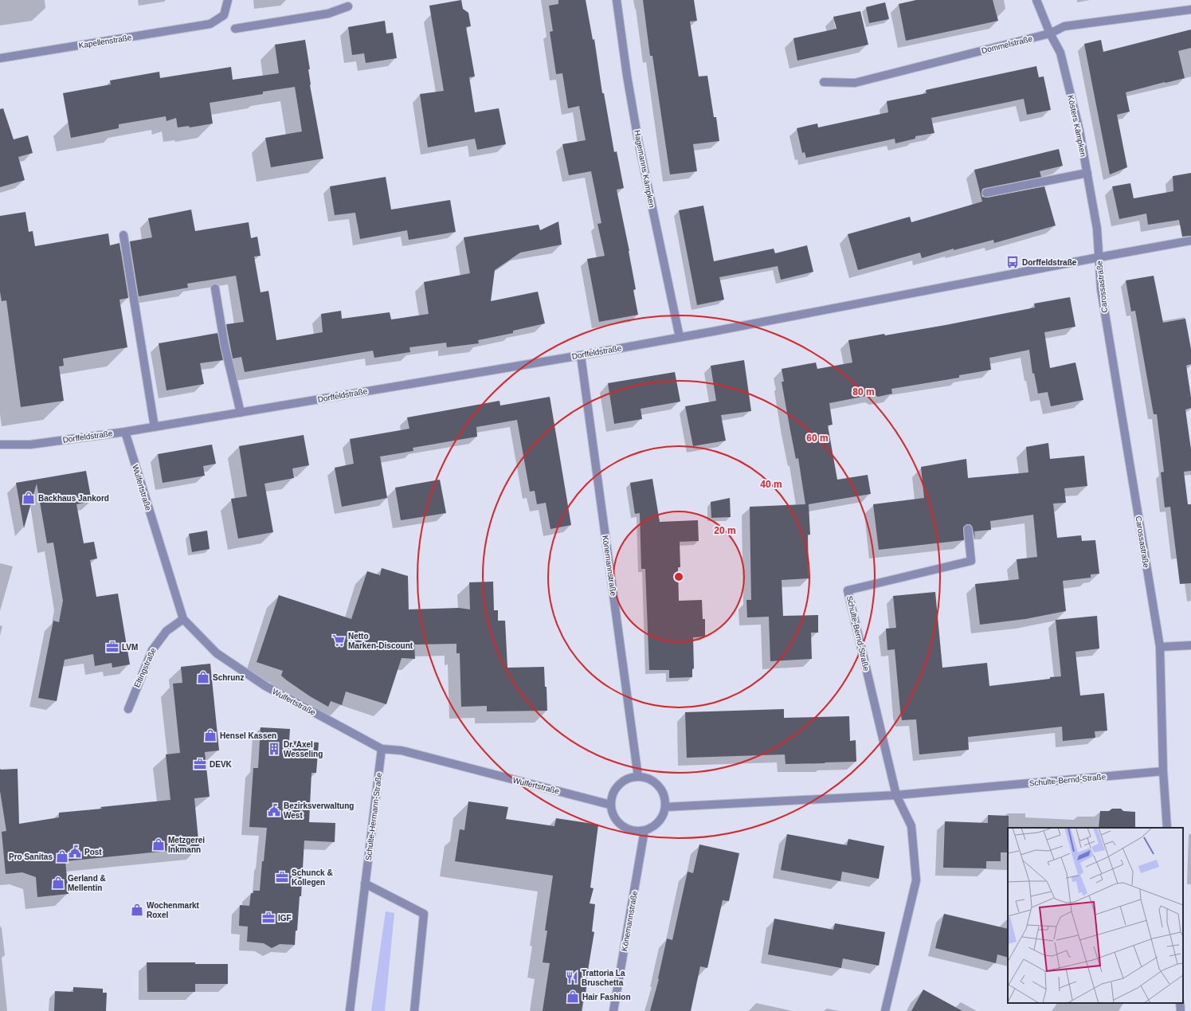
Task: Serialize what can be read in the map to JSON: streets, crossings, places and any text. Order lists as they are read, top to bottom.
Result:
{
  "streets": {
    "street": [
      "Kapellenstraße",
      "Dommelstraße",
      "Kösters Kämpken",
      "Hagemanns Kämpken",
      "Carossastraße",
      "Dorffeldstraße",
      "Wulfertstraße",
      "Könemannstraße",
      "Schulte-Bernd-Straße",
      "Eltingstraße",
      "Schulte-Hermann-Straße"
    ]
  },
  "crossings": [
    ["Dommelstraße", "Kösters Kämpken"],
    ["Kösters Kämpken", "Carossastraße"],
    ["Kösters Kämpken", "Dorffeldstraße"],
    ["Hagemanns Kämpken", "Dorffeldstraße"],
    ["Carossastraße", "Dorffeldstraße"],
    ["Carossastraße", "Schulte-Bernd-Straße"],
    ["Dorffeldstraße", "Wulfertstraße"],
    ["Dorffeldstraße", "Könemannstraße"],
    ["Wulfertstraße", "Könemannstraße"],
    ["Wulfertstraße", "Schulte-Bernd-Straße"],
    ["Wulfertstraße", "Eltingstraße"],
    ["Wulfertstraße", "Schulte-Hermann-Straße"],
    ["Könemannstraße", "Schulte-Bernd-Straße"]
  ],
  "places": {
    "bus stop": ["Dorffeldstraße"],
    "shop": [
      "Backhaus Jankord",
      "Schrunz",
      "Hensel Kassen",
      "Metzgerei Inkmann",
      "Pro Sanitas",
      "Gerland & Mellentin",
      "Wochenmarkt Roxel",
      "Hair Fashion"
    ],
    "supermarket": ["Netto Marken-Discount"],
    "office": [
      "LVM",
      "DEVK",
      "Schunck & Kollegen",
      "IGF"
    ],
    "building": ["Dr. Axel Wesseling"],
    "public building": ["Bezirksverwaltung West", "Post"],
    "restaurant": ["Trattoria La Bruschetta"]
  },
  "rings": [
    "80 m",
    "60 m",
    "40 m",
    "20 m"
  ]
}
